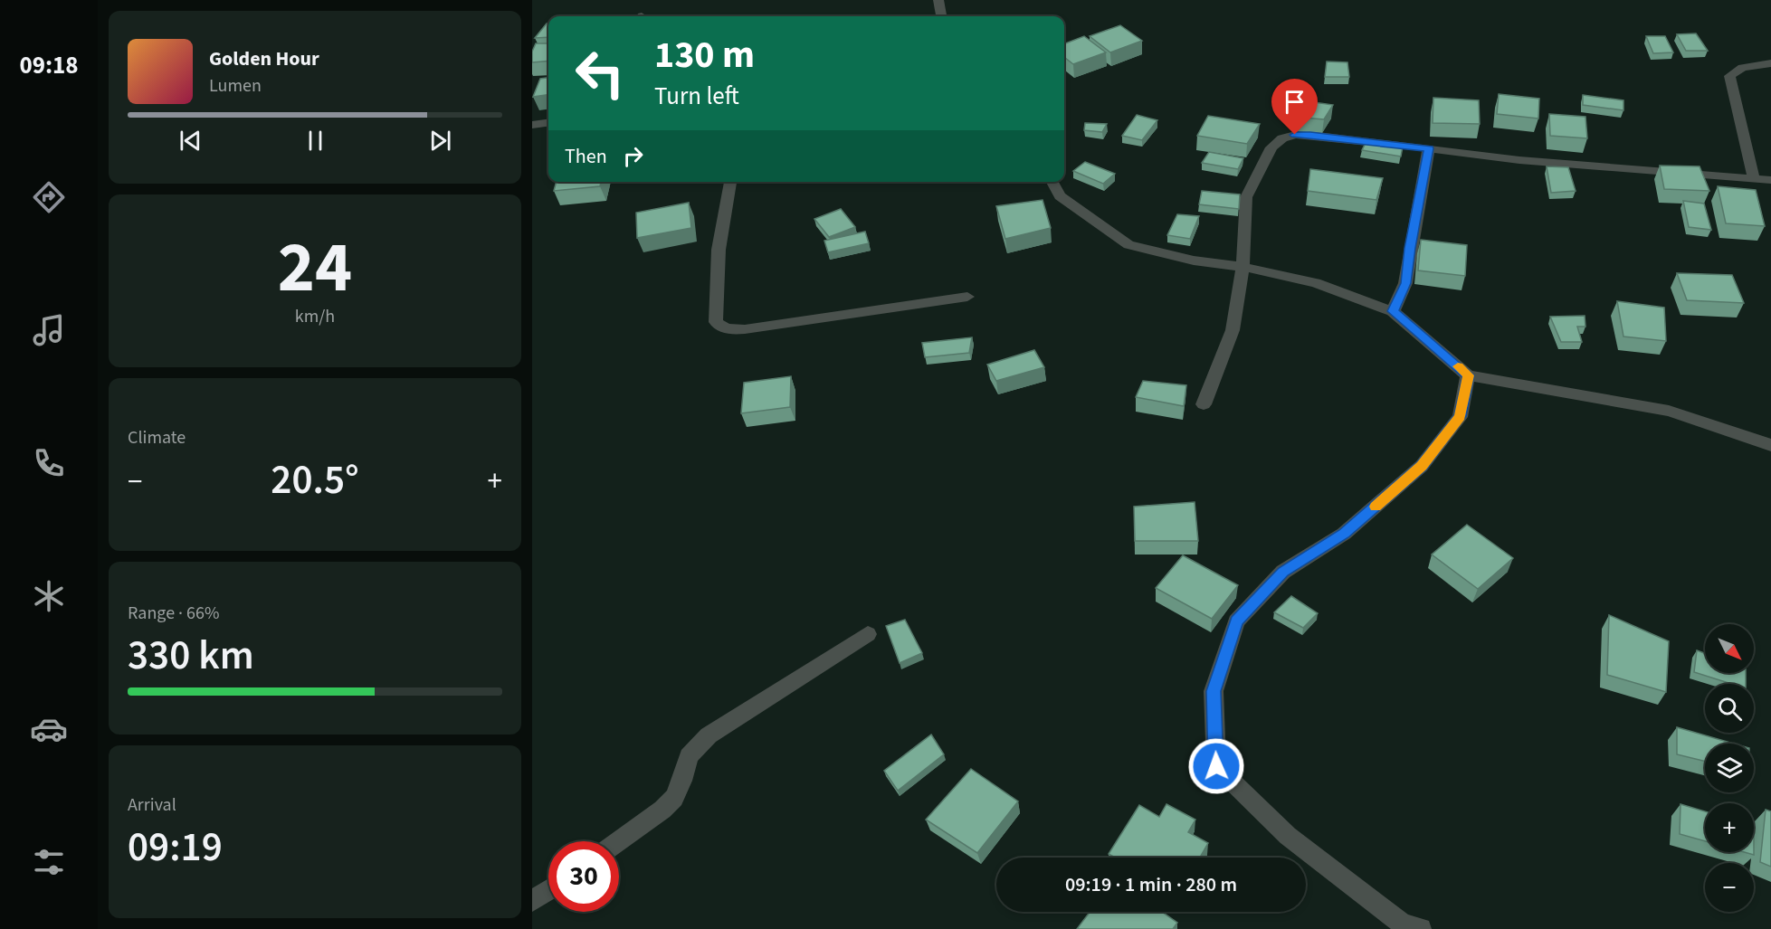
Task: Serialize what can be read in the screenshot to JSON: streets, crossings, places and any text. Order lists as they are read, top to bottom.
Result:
{
  "north": "bottom right",
  "page": {
    "tabs": "09:18",
    "turn": ["130 m", "Turn left"],
    "song": ["Golden Hour", "Lumen"],
    "then": "Then",
    "tile": [
      ["24", "km/h"],
      "Climate",
      ["Range · 66%", "330 km"],
      ["Arrival", "09:19"]
    ],
    "heat": ["−", "20.5°", "+"],
    "map_buttons": ["+", "−"],
    "limit": "30",
    "trip": "09:19 · 1 min · 280 m"
  }
}
